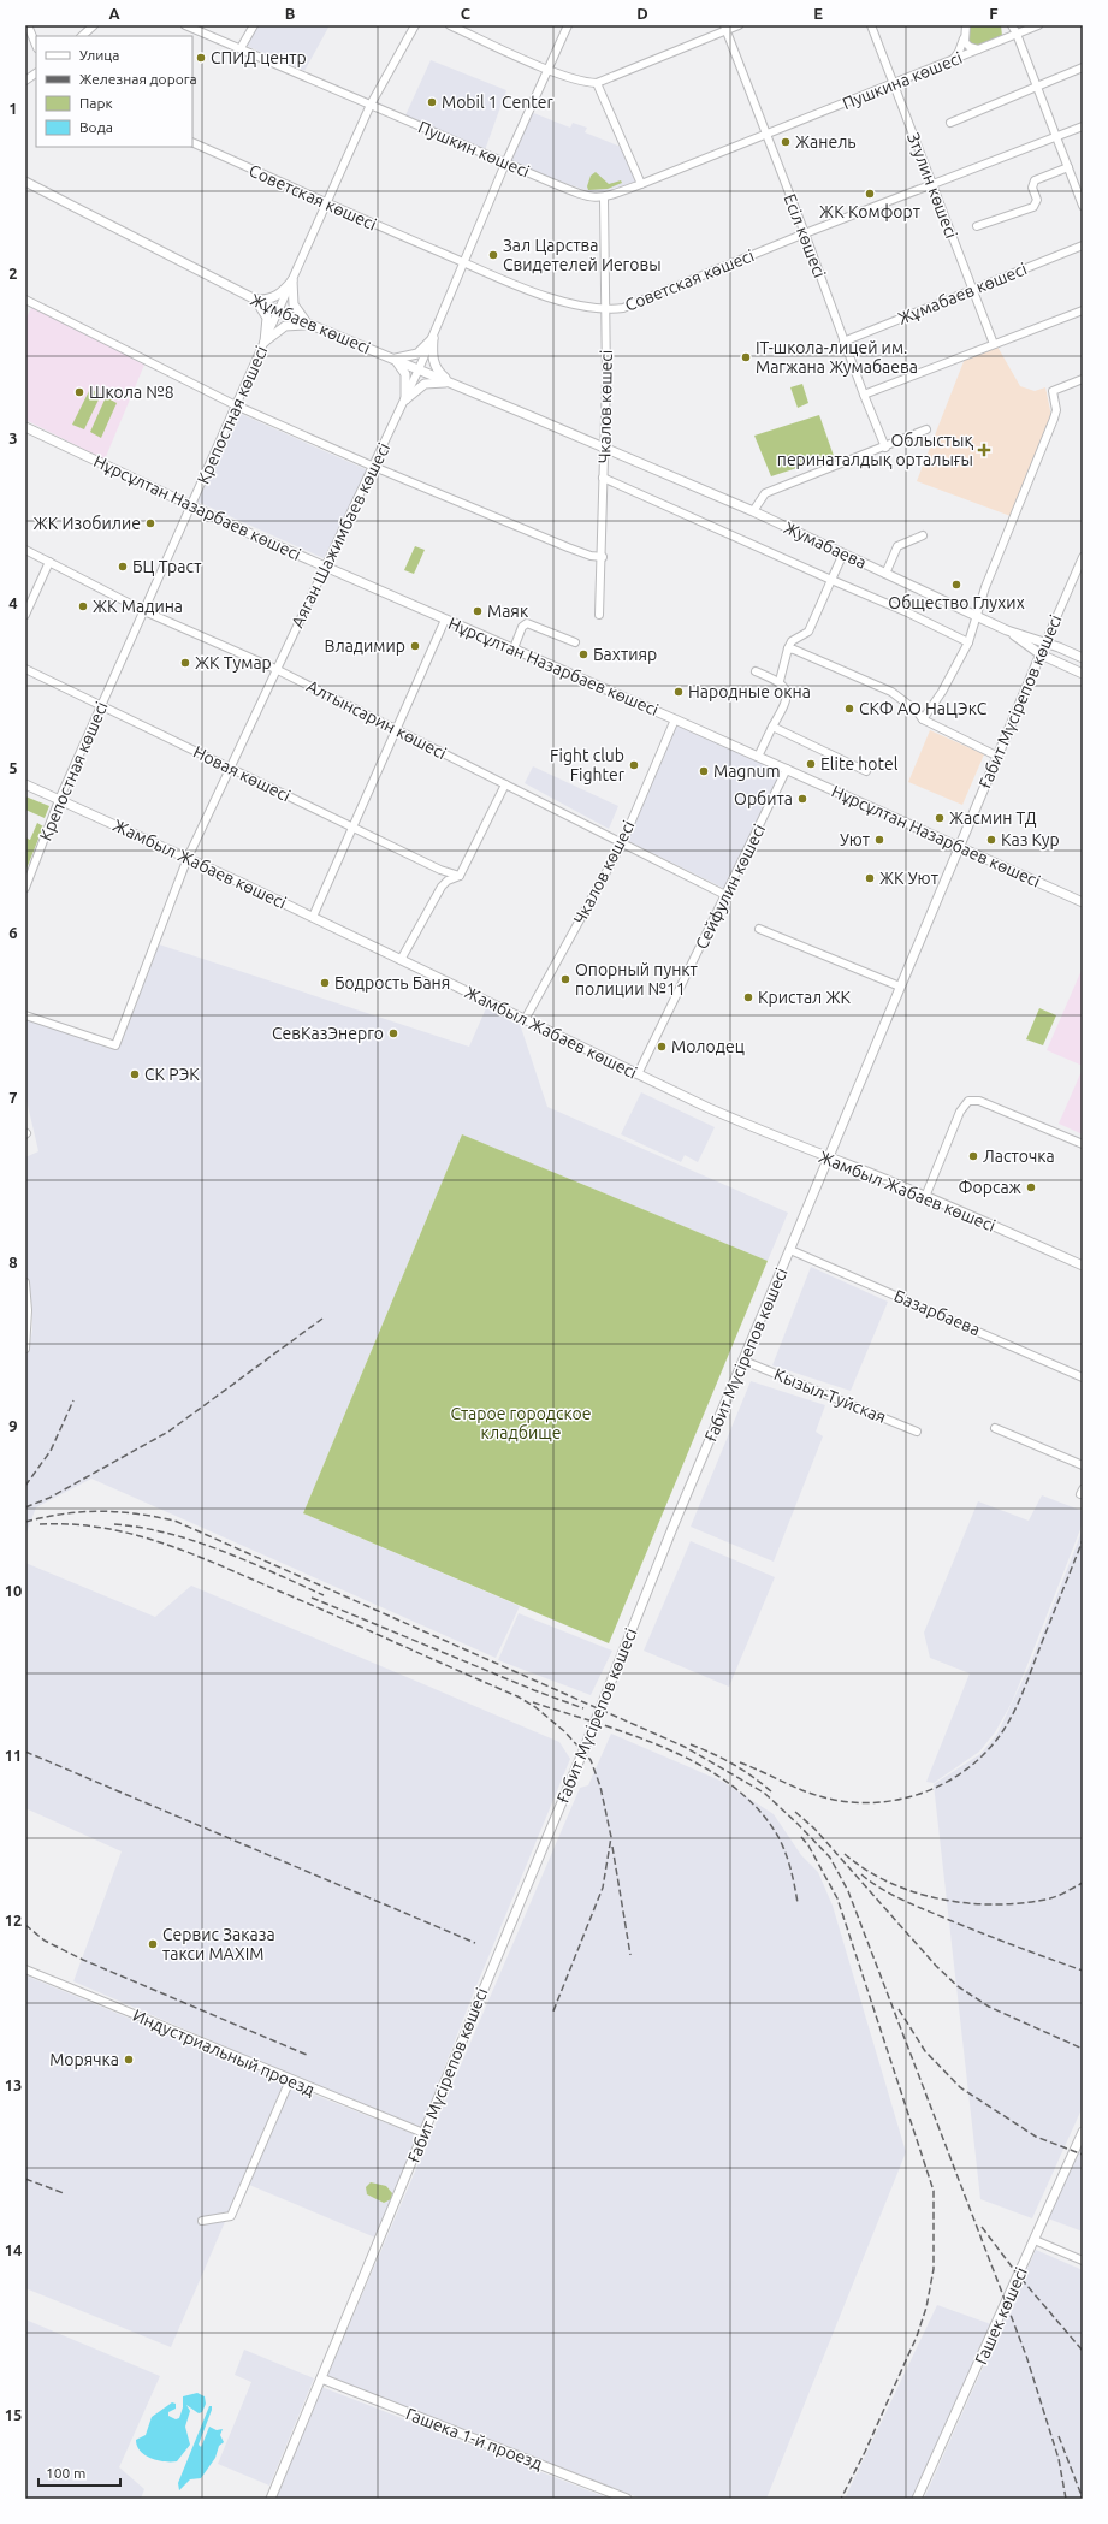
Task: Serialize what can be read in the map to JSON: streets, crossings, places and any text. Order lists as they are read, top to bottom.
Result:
{
  "streets": {
    "main road": [
      "Жұмбаев көшесі",
      "Нұрсұлтан Назарбаев көшесі",
      "Жумабаева",
      "Ғабит Мүсірепов көшесі",
      "Жамбыл Жабаев көшесі",
      "Гашек көшесі",
      "Гашека 1-й проезд"
    ],
    "street": [
      "Пушкина көшесі",
      "Пушкин көшесі",
      "Зтулин көшесі",
      "Советская көшесі",
      "Есіл көшесі",
      "Жұмабаев көшесі",
      "Чкалов көшесі",
      "Крепостная көшесі",
      "Аяган Шажимбаев көшесі",
      "Алтынсарин көшесі",
      "Новая көшесі",
      "Сейфулин көшесі",
      "Базарбаева",
      "Кызыл-Туйская",
      "Индустриальный проезд"
    ]
  },
  "crossings": [
    ["Пушкина көшесі", "Зтулин көшесі"],
    ["Пушкина көшесі", "Есіл көшесі"],
    ["Пушкин көшесі", "Чкалов көшесі"],
    ["Пушкин көшесі", "Крепостная көшесі"],
    ["Пушкин көшесі", "Аяган Шажимбаев көшесі"],
    ["Зтулин көшесі", "Советская көшесі"],
    ["Зтулин көшесі", "Жұмабаев көшесі"],
    ["Советская көшесі", "Есіл көшесі"],
    ["Советская көшесі", "Чкалов көшесі"],
    ["Советская көшесі", "Крепостная көшесі"],
    ["Советская көшесі", "Аяган Шажимбаев көшесі"],
    ["Есіл көшесі", "Жұмабаев көшесі"],
    ["Жұмбаев көшесі", "Чкалов көшесі"],
    ["Жұмбаев көшесі", "Крепостная көшесі"],
    ["Жұмбаев көшесі", "Аяган Шажимбаев көшесі"],
    ["Жұмбаев көшесі", "Жумабаева"],
    ["Чкалов көшесі", "Нұрсұлтан Назарбаев көшесі"],
    ["Чкалов көшесі", "Жумабаева"],
    ["Чкалов көшесі", "Алтынсарин көшесі"],
    ["Чкалов көшесі", "Жамбыл Жабаев көшесі"],
    ["Крепостная көшесі", "Нұрсұлтан Назарбаев көшесі"],
    ["Крепостная көшесі", "Алтынсарин көшесі"],
    ["Крепостная көшесі", "Новая көшесі"],
    ["Крепостная көшесі", "Жамбыл Жабаев көшесі"],
    ["Нұрсұлтан Назарбаев көшесі", "Аяган Шажимбаев көшесі"],
    ["Нұрсұлтан Назарбаев көшесі", "Ғабит Мүсірепов көшесі"],
    ["Нұрсұлтан Назарбаев көшесі", "Сейфулин көшесі"],
    ["Аяган Шажимбаев көшесі", "Алтынсарин көшесі"],
    ["Аяган Шажимбаев көшесі", "Новая көшесі"],
    ["Аяган Шажимбаев көшесі", "Жамбыл Жабаев көшесі"],
    ["Жумабаева", "Ғабит Мүсірепов көшесі"],
    ["Ғабит Мүсірепов көшесі", "Жамбыл Жабаев көшесі"],
    ["Ғабит Мүсірепов көшесі", "Базарбаева"],
    ["Ғабит Мүсірепов көшесі", "Кызыл-Туйская"],
    ["Ғабит Мүсірепов көшесі", "Индустриальный проезд"],
    ["Ғабит Мүсірепов көшесі", "Гашека 1-й проезд"],
    ["Алтынсарин көшесі", "Сейфулин көшесі"],
    ["Жамбыл Жабаев көшесі", "Сейфулин көшесі"]
  ],
  "parks": ["Старое городское кладбище"],
  "places": {
    "other": [
      "СПИД центр",
      "Mobil 1 Center",
      "Жанель",
      "ЖК Комфорт",
      "Зал Царства Свидетелей Иеговы",
      "IT-школа-лицей им. Магжана Жумабаева",
      "Школа №8",
      "ЖК Изобилие",
      "БЦ Траст",
      "Общество Глухих",
      "ЖК Мадина",
      "Маяк",
      "Владимир",
      "Бахтияр",
      "ЖК Тумар",
      "Народные окна",
      "СКФ АО НаЦЭкС",
      "Elite hotel",
      "Fight club Fighter",
      "Magnum",
      "Орбита",
      "Жасмин ТД",
      "Уют",
      "Каз Кур",
      "ЖК Уют",
      "Опорный пункт полиции №11",
      "Бодрость Баня",
      "Кристал ЖК",
      "СевКазЭнерго",
      "Молодец",
      "СК РЭК",
      "Ласточка",
      "Форсаж",
      "Сервис Заказа такси MAXIM",
      "Морячка"
    ],
    "health": ["Облыстық перинаталдық орталығы"]
  },
  "legend": [
    "Улица",
    "Железная дорога",
    "Парк",
    "Вода"
  ],
  "scale_bar": "100 m",
  "grid": {
    "columns": [
      "A",
      "B",
      "C",
      "D",
      "E",
      "F"
    ],
    "rows": [
      "1",
      "2",
      "3",
      "4",
      "5",
      "6",
      "7",
      "8",
      "9",
      "10",
      "11",
      "12",
      "13",
      "14",
      "15"
    ]
  }
}
